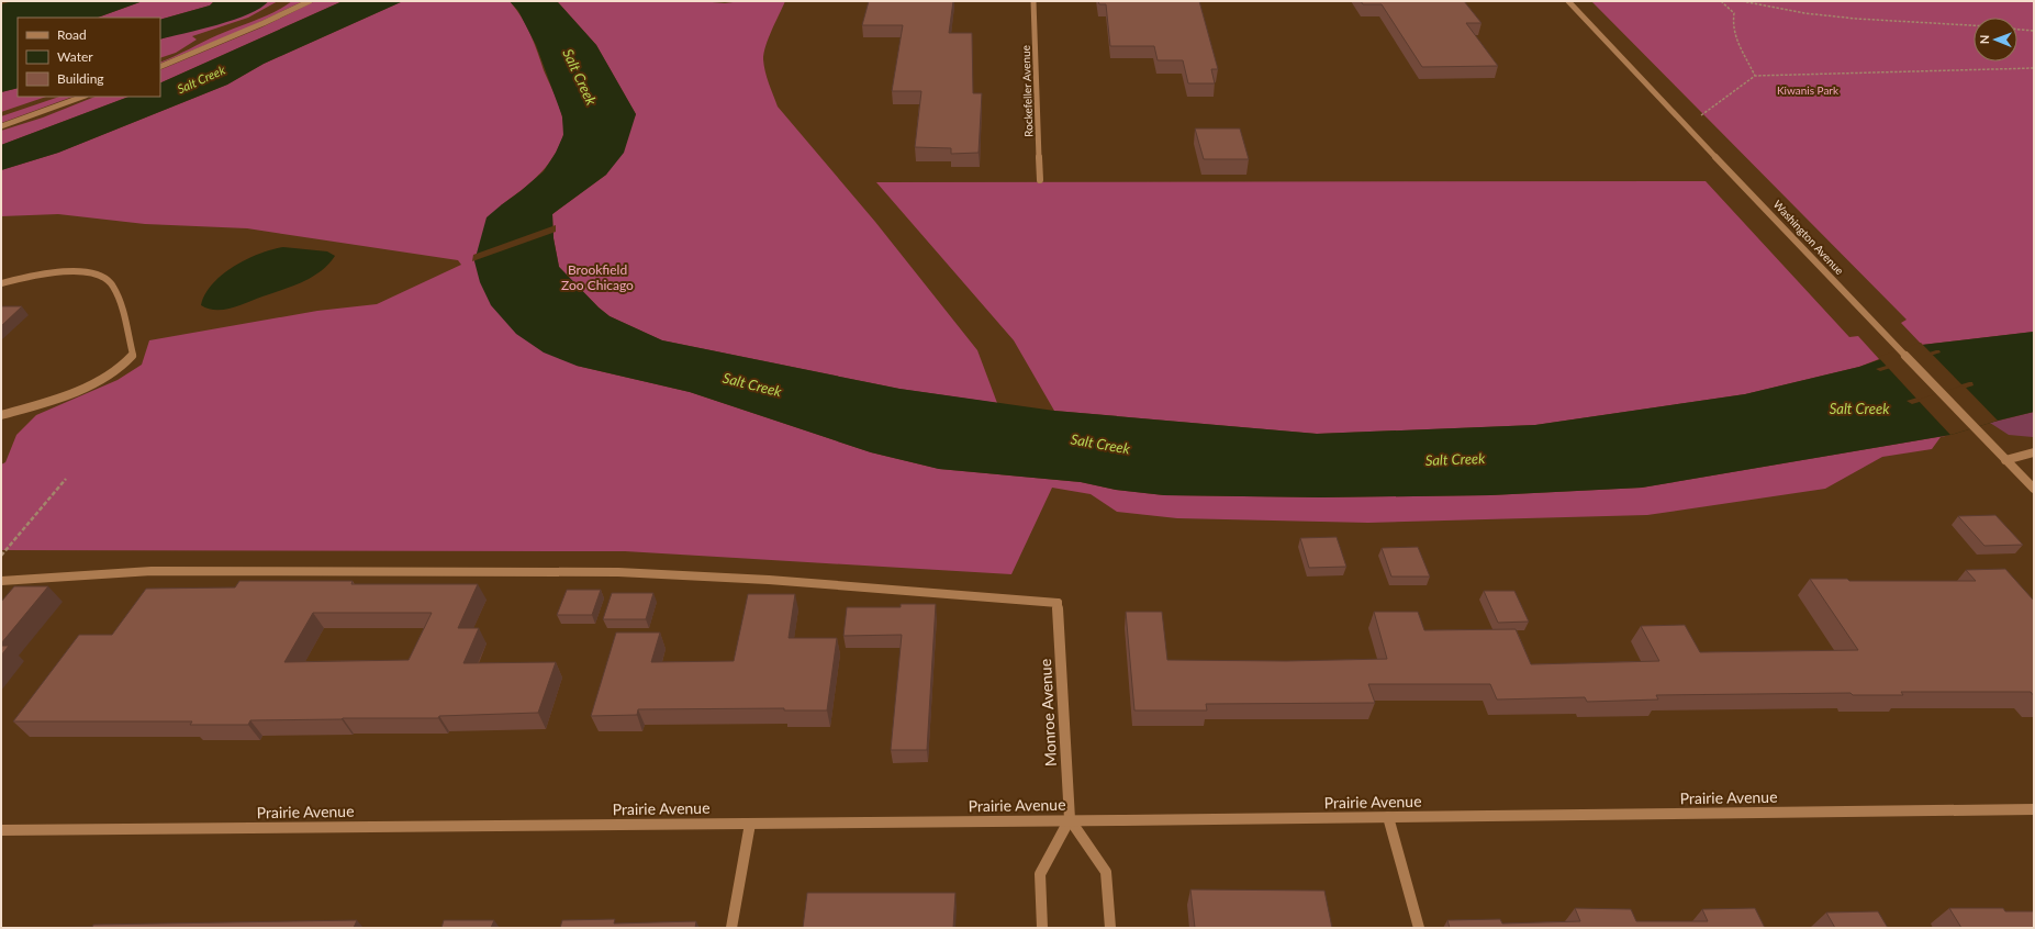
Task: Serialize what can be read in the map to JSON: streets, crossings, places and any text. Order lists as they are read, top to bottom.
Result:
{
  "streets": {
    "street": [
      "Rockefeller Avenue",
      "Washington Avenue",
      "Monroe Avenue",
      "Prairie Avenue"
    ]
  },
  "crossings": [
    ["Monroe Avenue", "Prairie Avenue"]
  ],
  "water": ["Salt Creek"],
  "parks": ["Kiwanis Park", "Brookfield Zoo Chicago"],
  "legend": ["Road", "Water", "Building"],
  "north": "left"
}
